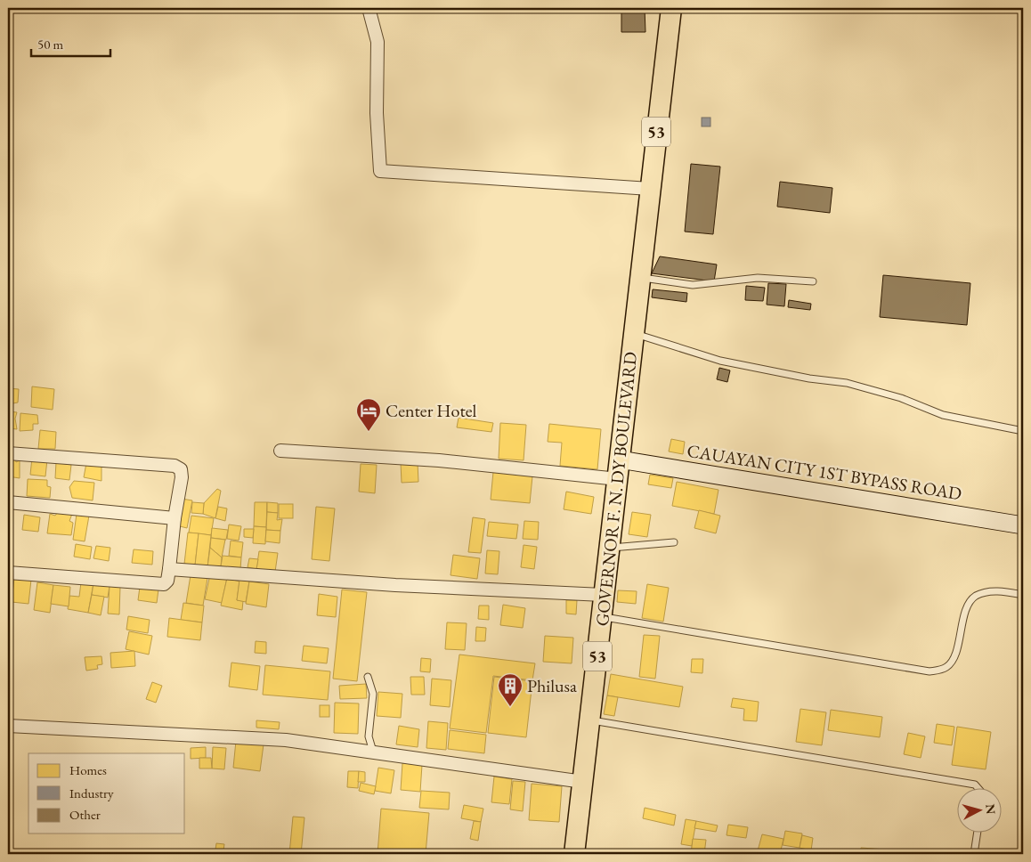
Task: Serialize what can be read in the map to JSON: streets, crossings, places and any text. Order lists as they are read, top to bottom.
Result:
{
  "streets": {
    "highway": ["53", "GOVERNOR F. N. DY BOULEVARD"],
    "main road": ["CAUAYAN CITY 1ST BYPASS ROAD"]
  },
  "crossings": [
    ["53", "GOVERNOR F. N. DY BOULEVARD"],
    ["CAUAYAN CITY 1ST BYPASS ROAD", "GOVERNOR F. N. DY BOULEVARD"]
  ],
  "places": {
    "hotel": ["Center Hotel"],
    "building": ["Philusa"]
  },
  "legend": ["Homes", "Industry", "Other"],
  "scale_bar": "50 m",
  "north": "right"
}
